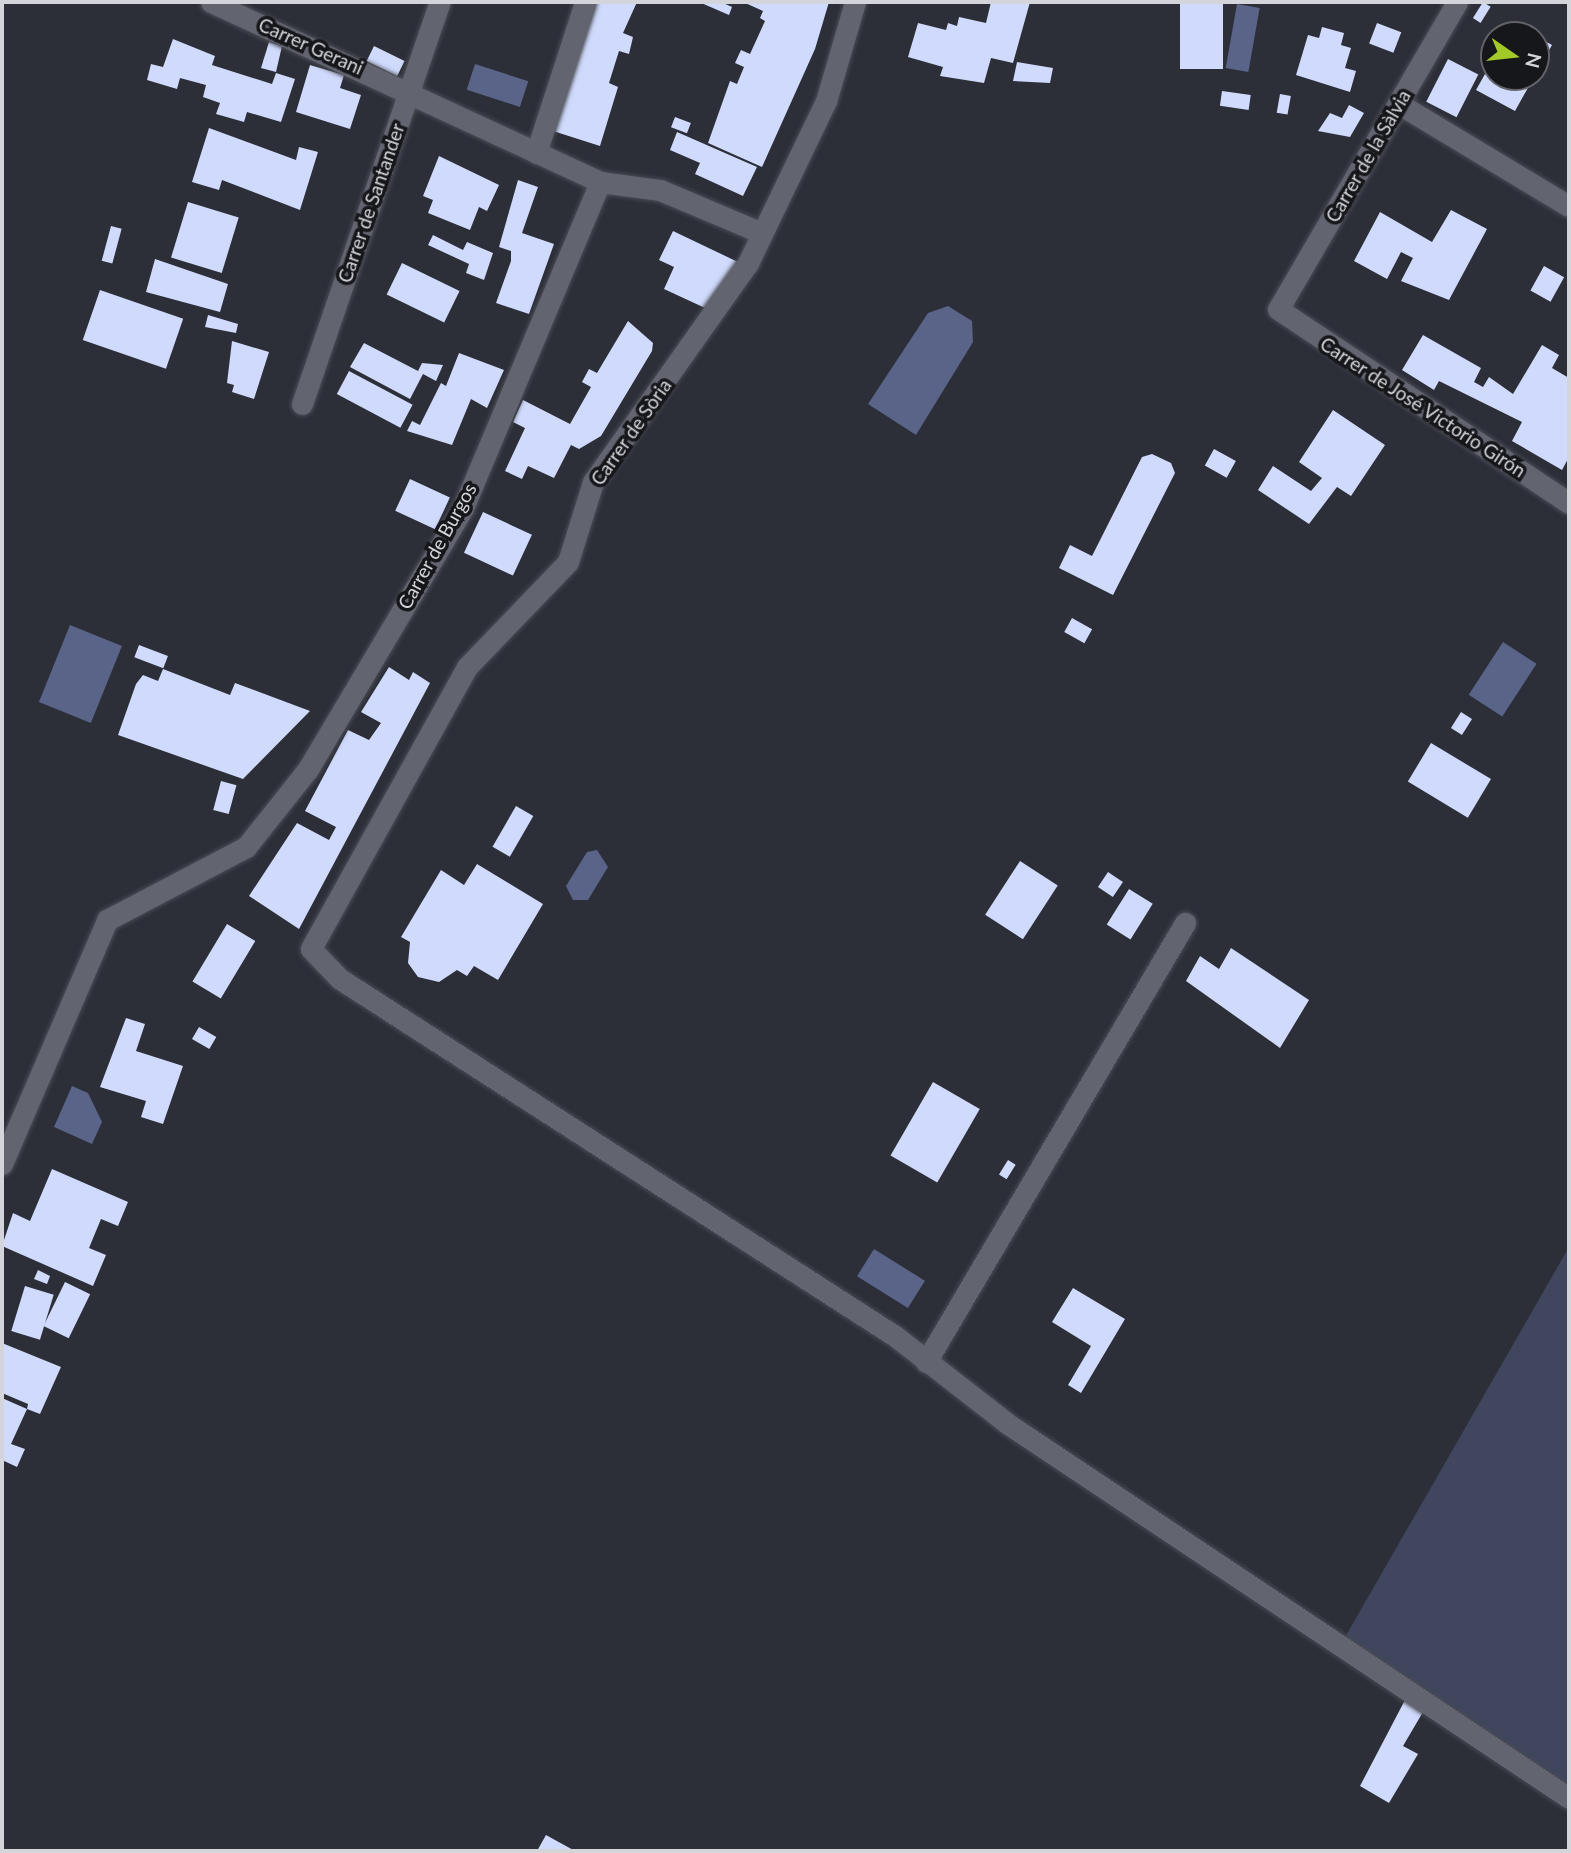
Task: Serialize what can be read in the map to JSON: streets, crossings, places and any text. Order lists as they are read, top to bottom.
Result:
{
  "streets": {
    "street": [
      "Carrer Gerani",
      "Carrer de la Sàlvia",
      "Carrer de Santander",
      "Carrer de José Victorio Girón",
      "Carrer de Sòria",
      "Carrer de Burgos"
    ]
  },
  "crossings": [
    ["Carrer Gerani", "Carrer de Santander"],
    ["Carrer de la Sàlvia", "Carrer de José Victorio Girón"]
  ],
  "north": "right"
}
